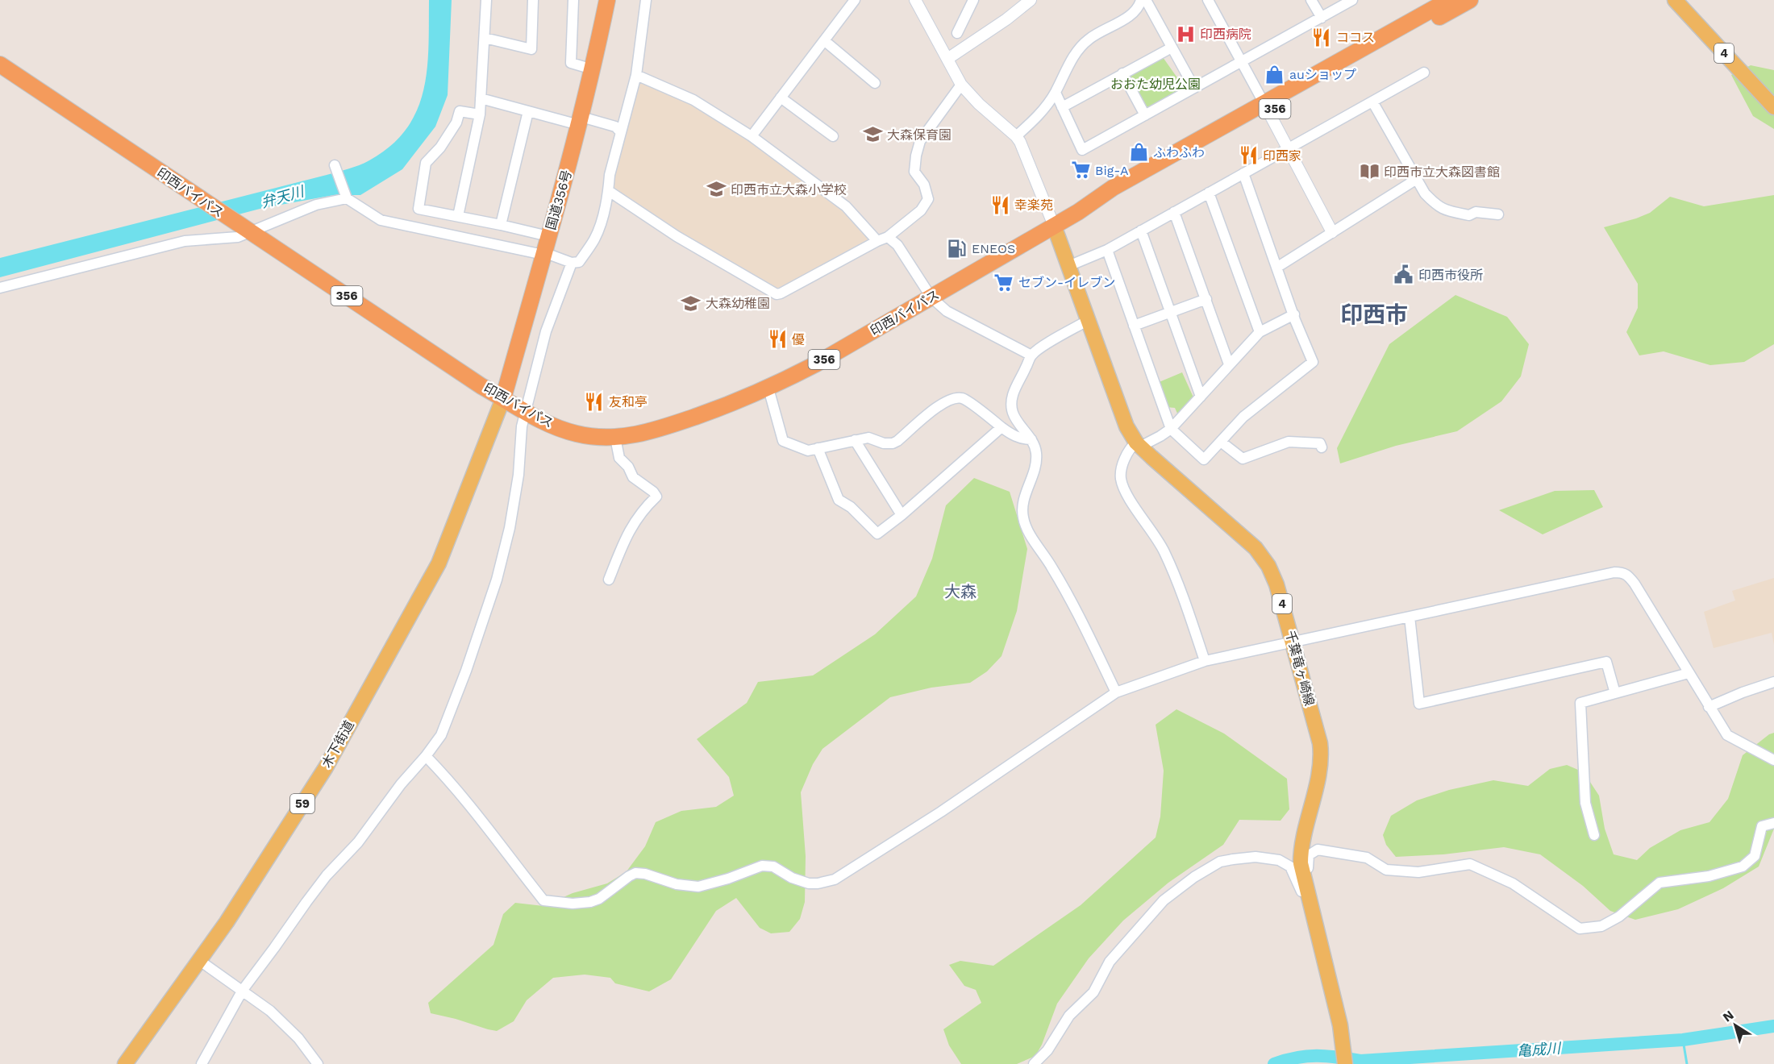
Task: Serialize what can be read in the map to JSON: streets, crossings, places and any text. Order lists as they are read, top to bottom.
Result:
{
  "streets": {
    "highway": ["356", "印西バイパス", "国道356号"],
    "main road": [
      "4",
      "千葉竜ヶ崎線",
      "木下街道",
      "59"
    ]
  },
  "crossings": [
    ["印西バイパス", "国道356号"],
    ["印西バイパス", "千葉竜ヶ崎線"],
    ["印西バイパス", "木下街道"],
    ["国道356号", "木下街道"]
  ],
  "districts": ["印西市", "大森"],
  "water": ["弁天川", "亀成川"],
  "parks": ["おおた幼児公園"],
  "places": {
    "hospital": ["印西病院"],
    "restaurant": [
      "ココス",
      "印西家",
      "幸楽苑",
      "優",
      "友和亭"
    ],
    "shop": ["auショップ", "ふわふわ"],
    "school or university": ["大森保育園", "印西市立大森小学校", "大森幼稚園"],
    "supermarket": ["Big-A", "セブン-イレブン"],
    "library": ["印西市立大森図書館"],
    "fuel station": ["ENEOS"],
    "public building": ["印西市役所"]
  },
  "north": "top left"
}
